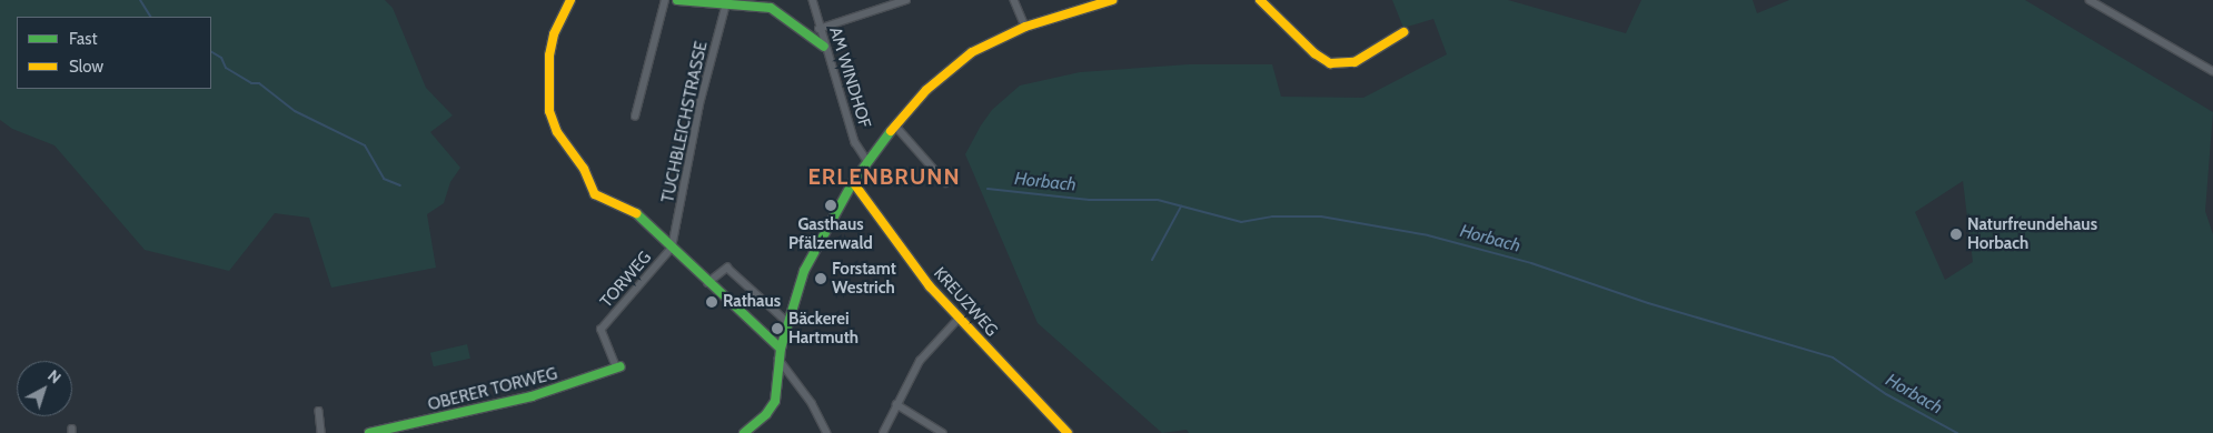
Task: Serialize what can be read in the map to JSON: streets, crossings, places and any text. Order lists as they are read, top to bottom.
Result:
{
  "streets": {
    "street": [
      "AM WINDHOF",
      "TUCHBLEICHSTRASSE",
      "TORWEG",
      "KREUZWEG",
      "OBERER TORWEG"
    ]
  },
  "crossings": [
    ["TUCHBLEICHSTRASSE", "TORWEG"],
    ["TORWEG", "OBERER TORWEG"]
  ],
  "districts": ["ERLENBRUNN"],
  "water": ["Horbach"],
  "places": [
    "Gasthaus Pfälzerwald",
    "Naturfreundehaus Horbach",
    "Forstamt Westrich",
    "Rathaus",
    "Bäckerei Hartmuth"
  ],
  "legend": ["Fast", "Slow"],
  "north": "top right"
}
